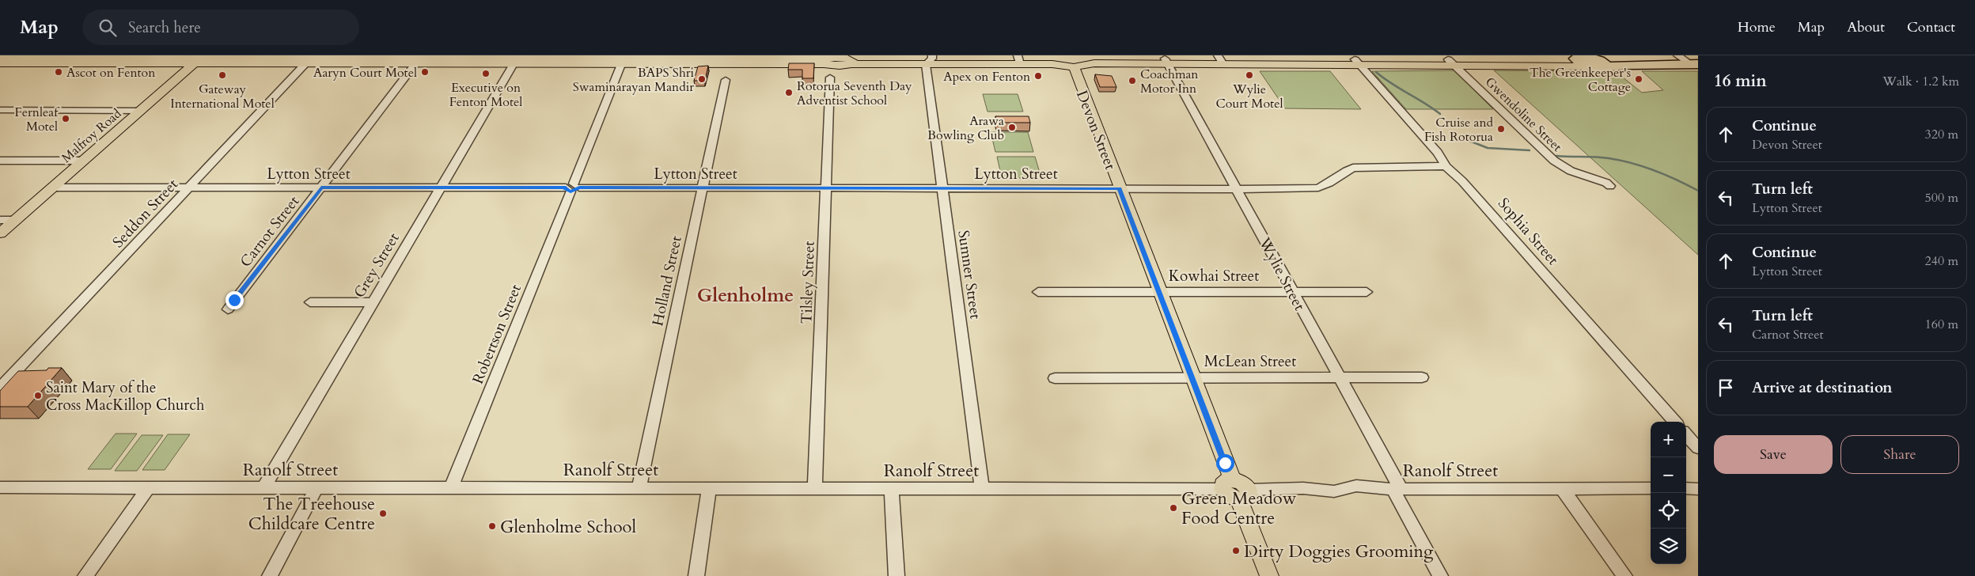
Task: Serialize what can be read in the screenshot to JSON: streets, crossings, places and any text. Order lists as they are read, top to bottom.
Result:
{
  "streets": {
    "main road": ["Devon Street", "Malfroy Road"],
    "street": [
      "Gwendoline Street",
      "Lytton Street",
      "Seddon Street",
      "Carnot Street",
      "Sophia Street",
      "Grey Street",
      "Wylie Street",
      "Sumner Street",
      "Kowhai Street",
      "Holland Street",
      "Tilsley Street",
      "Robertson Street",
      "McLean Street",
      "Ranolf Street"
    ]
  },
  "crossings": [
    ["Devon Street", "Lytton Street"],
    ["Devon Street", "Kowhai Street"],
    ["Devon Street", "McLean Street"],
    ["Devon Street", "Ranolf Street"],
    ["Malfroy Road", "Lytton Street"],
    ["Lytton Street", "Seddon Street"],
    ["Lytton Street", "Carnot Street"],
    ["Lytton Street", "Sophia Street"],
    ["Lytton Street", "Grey Street"],
    ["Lytton Street", "Wylie Street"],
    ["Lytton Street", "Sumner Street"],
    ["Lytton Street", "Holland Street"],
    ["Lytton Street", "Tilsley Street"],
    ["Lytton Street", "Robertson Street"],
    ["Grey Street", "Ranolf Street"],
    ["Wylie Street", "Kowhai Street"],
    ["Wylie Street", "McLean Street"],
    ["Wylie Street", "Ranolf Street"],
    ["Sumner Street", "Ranolf Street"],
    ["Holland Street", "Ranolf Street"],
    ["Tilsley Street", "Ranolf Street"],
    ["Robertson Street", "Ranolf Street"]
  ],
  "districts": ["Glenholme"],
  "places": [
    "Ascot on Fenton",
    "Aaryn Court Motel",
    "Executive on Fenton Motel",
    "Gateway International Motel",
    "Wylie Court Motel",
    "Apex on Fenton",
    "BAPS Shri Swaminarayan Mandir",
    "The Greenkeeper's Cottage",
    "Coachman Motor Inn",
    "Rotorua Seventh Day Adventist School",
    "Fernleaf Motel",
    "Arawa Bowling Club",
    "Cruise and Fish Rotorua",
    "Saint Mary of the Cross MacKillop Church",
    "Green Meadow Food Centre",
    "The Treehouse Childcare Centre",
    "Glenholme School",
    "Dirty Doggies Grooming"
  ],
  "page": {
    "header": "Map",
    "search": "Search here",
    "nav": [
      "Home",
      "Map",
      "About",
      "Contact"
    ],
    "heading": ["16 min", "Walk · 1.2 km"],
    "list": [
      ["Continue", "Devon Street", "320 m"],
      ["Turn left", "Lytton Street", "500 m"],
      ["Continue", "Lytton Street", "240 m"],
      ["Turn left", "Carnot Street", "160 m"],
      "Arrive at destination"
    ],
    "map_buttons": ["+", "−"],
    "buttons": ["Save", "Share"]
  }
}
